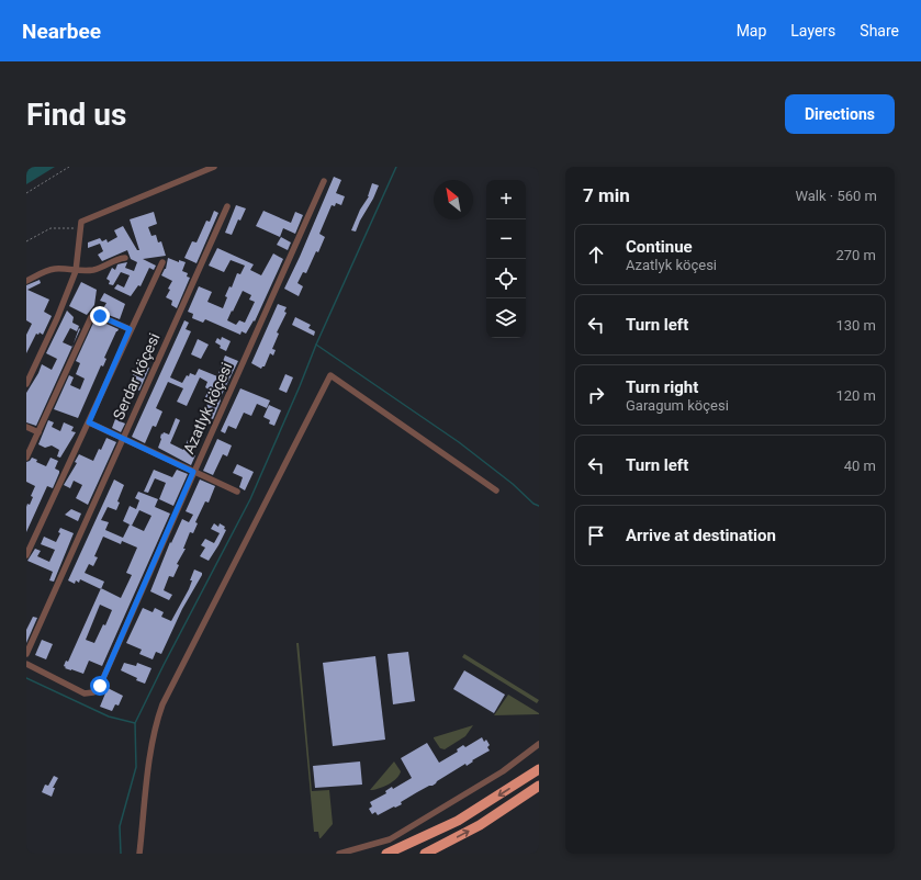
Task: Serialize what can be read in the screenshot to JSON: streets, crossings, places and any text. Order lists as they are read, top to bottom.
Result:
{
  "streets": {
    "street": ["Serdar köçesi", "Azatlyk köçesi"]
  },
  "north": "top left",
  "page": {
    "header": "Nearbee",
    "nav": ["Map", "Layers", "Share"],
    "buttons": "Directions",
    "title": "Find us",
    "heading": ["7 min", "Walk · 560 m"],
    "map_buttons": ["+", "−"],
    "list": [
      ["Continue", "Azatlyk köçesi", "270 m"],
      ["Turn left", "130 m"],
      ["Turn right", "Garagum köçesi", "120 m"],
      ["Turn left", "40 m"],
      "Arrive at destination"
    ]
  }
}
